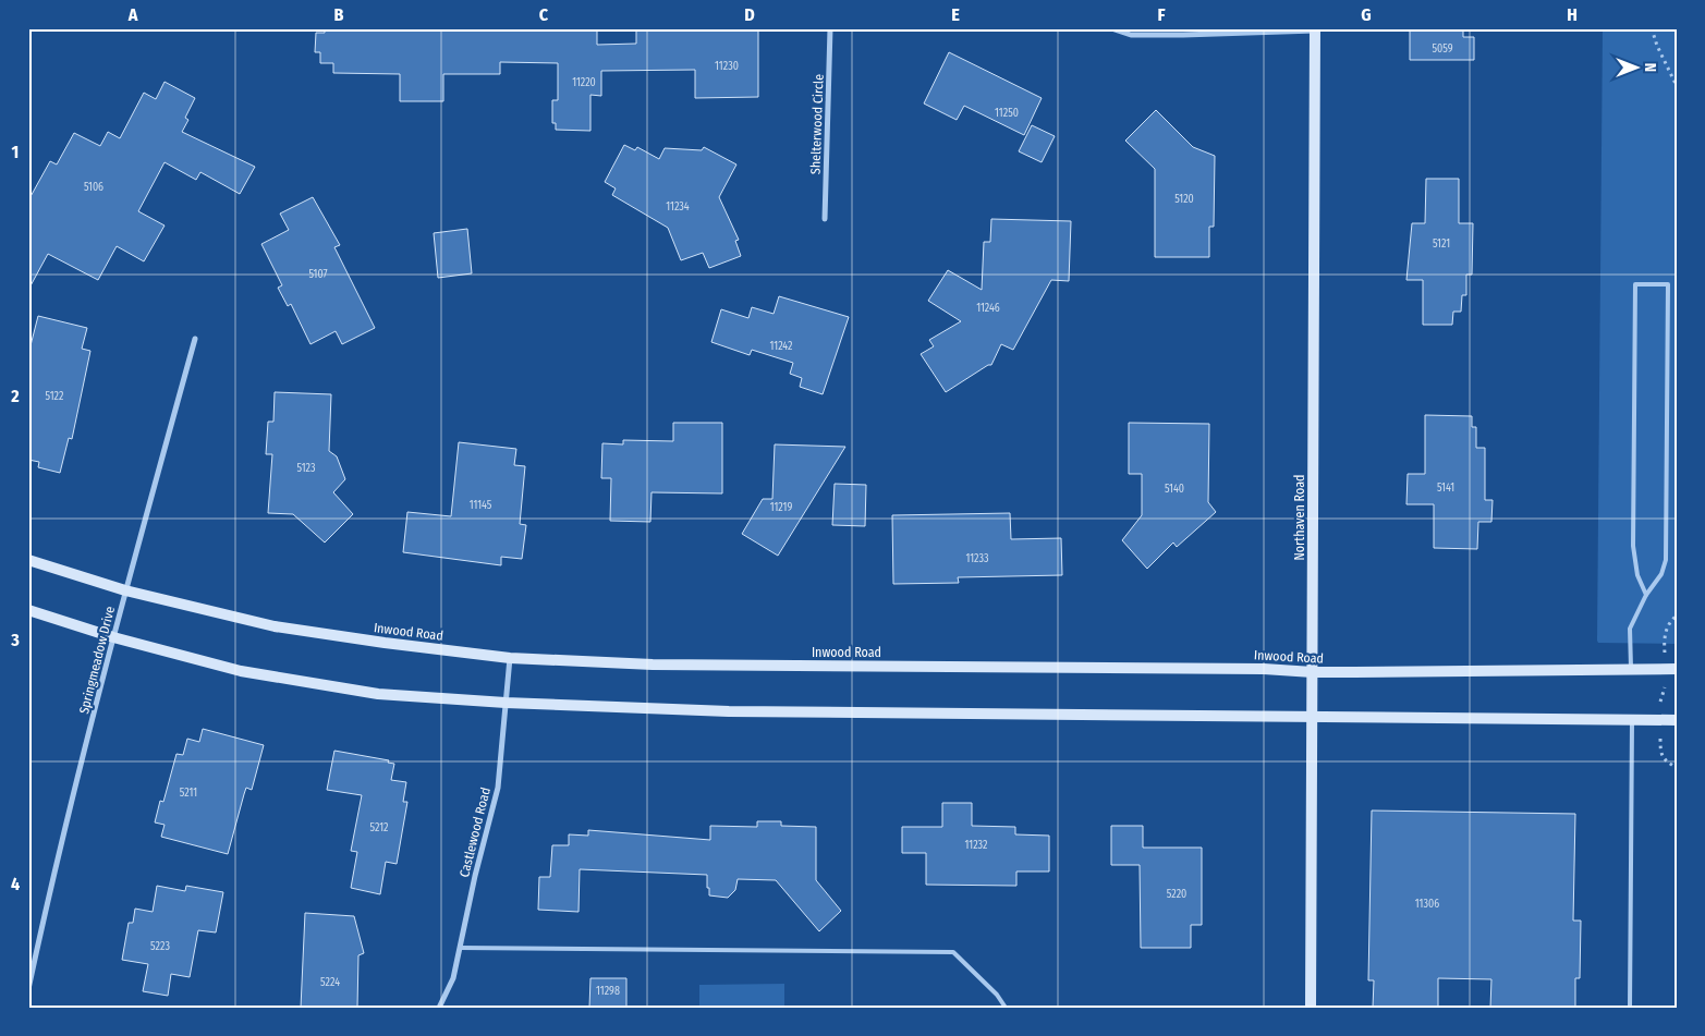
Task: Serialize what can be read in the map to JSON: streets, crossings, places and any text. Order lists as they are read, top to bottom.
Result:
{
  "streets": {
    "main road": ["Northaven Road", "Inwood Road"],
    "street": ["Shelterwood Circle", "Springmeadow Drive", "Castlewood Road"]
  },
  "crossings": [
    ["Northaven Road", "Inwood Road"],
    ["Inwood Road", "Springmeadow Drive"],
    ["Inwood Road", "Castlewood Road"]
  ],
  "house_numbers": [
    "5059",
    "11230",
    "11220",
    "11250",
    "5106",
    "5120",
    "11234",
    "5121",
    "5107",
    "11246",
    "11242",
    "5122",
    "5123",
    "5141",
    "5140",
    "11145",
    "11219",
    "11233",
    "5211",
    "5212",
    "11232",
    "5220",
    "11306",
    "5223",
    "5224",
    "11298"
  ],
  "north": "right",
  "grid": {
    "columns": [
      "A",
      "B",
      "C",
      "D",
      "E",
      "F",
      "G",
      "H"
    ],
    "rows": [
      "1",
      "2",
      "3",
      "4"
    ]
  }
}
